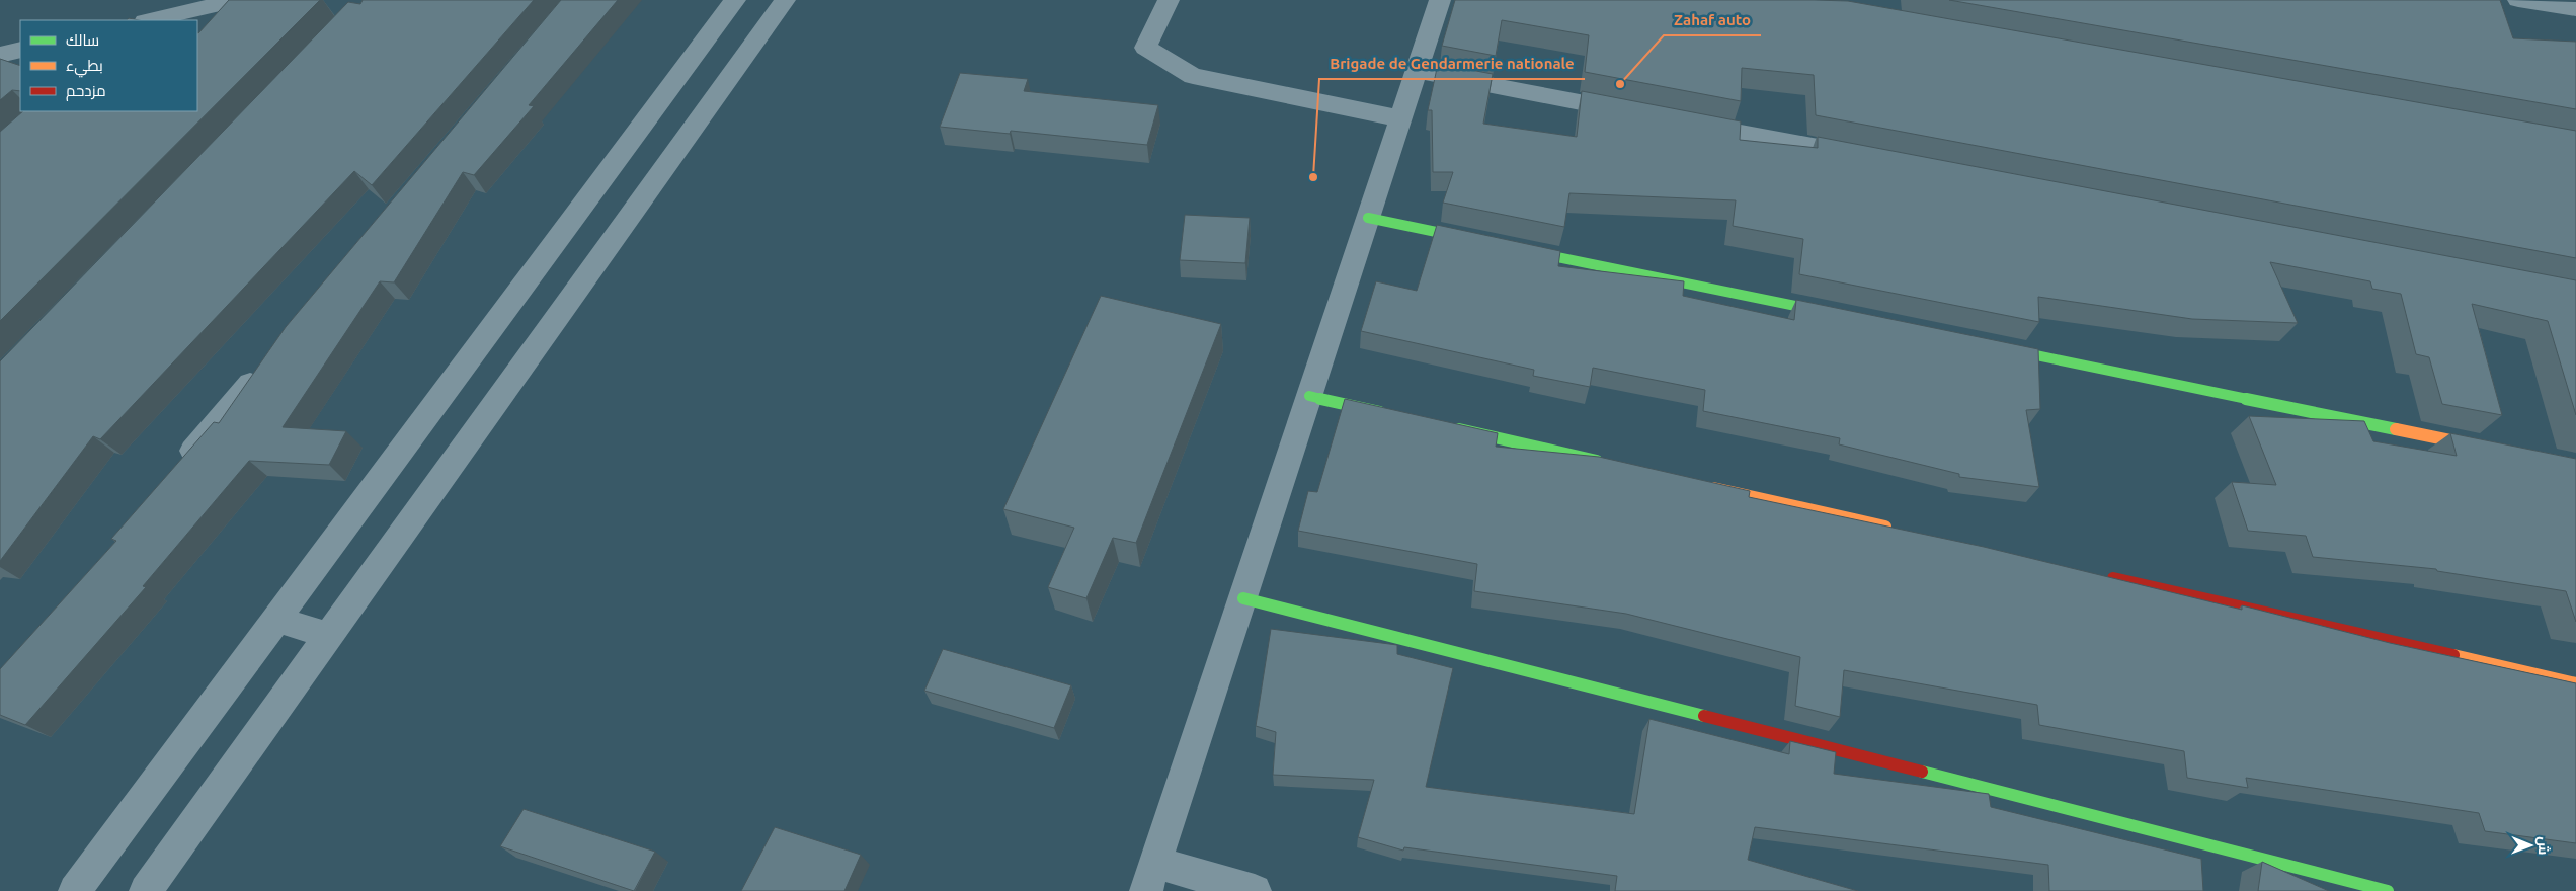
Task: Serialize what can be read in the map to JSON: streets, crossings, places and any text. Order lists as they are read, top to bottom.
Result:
{
  "places": ["Zahaf auto", "Brigade de Gendarmerie nationale"],
  "legend": ["سالك", "بطيء", "مزدحم"],
  "north": "right"
}
